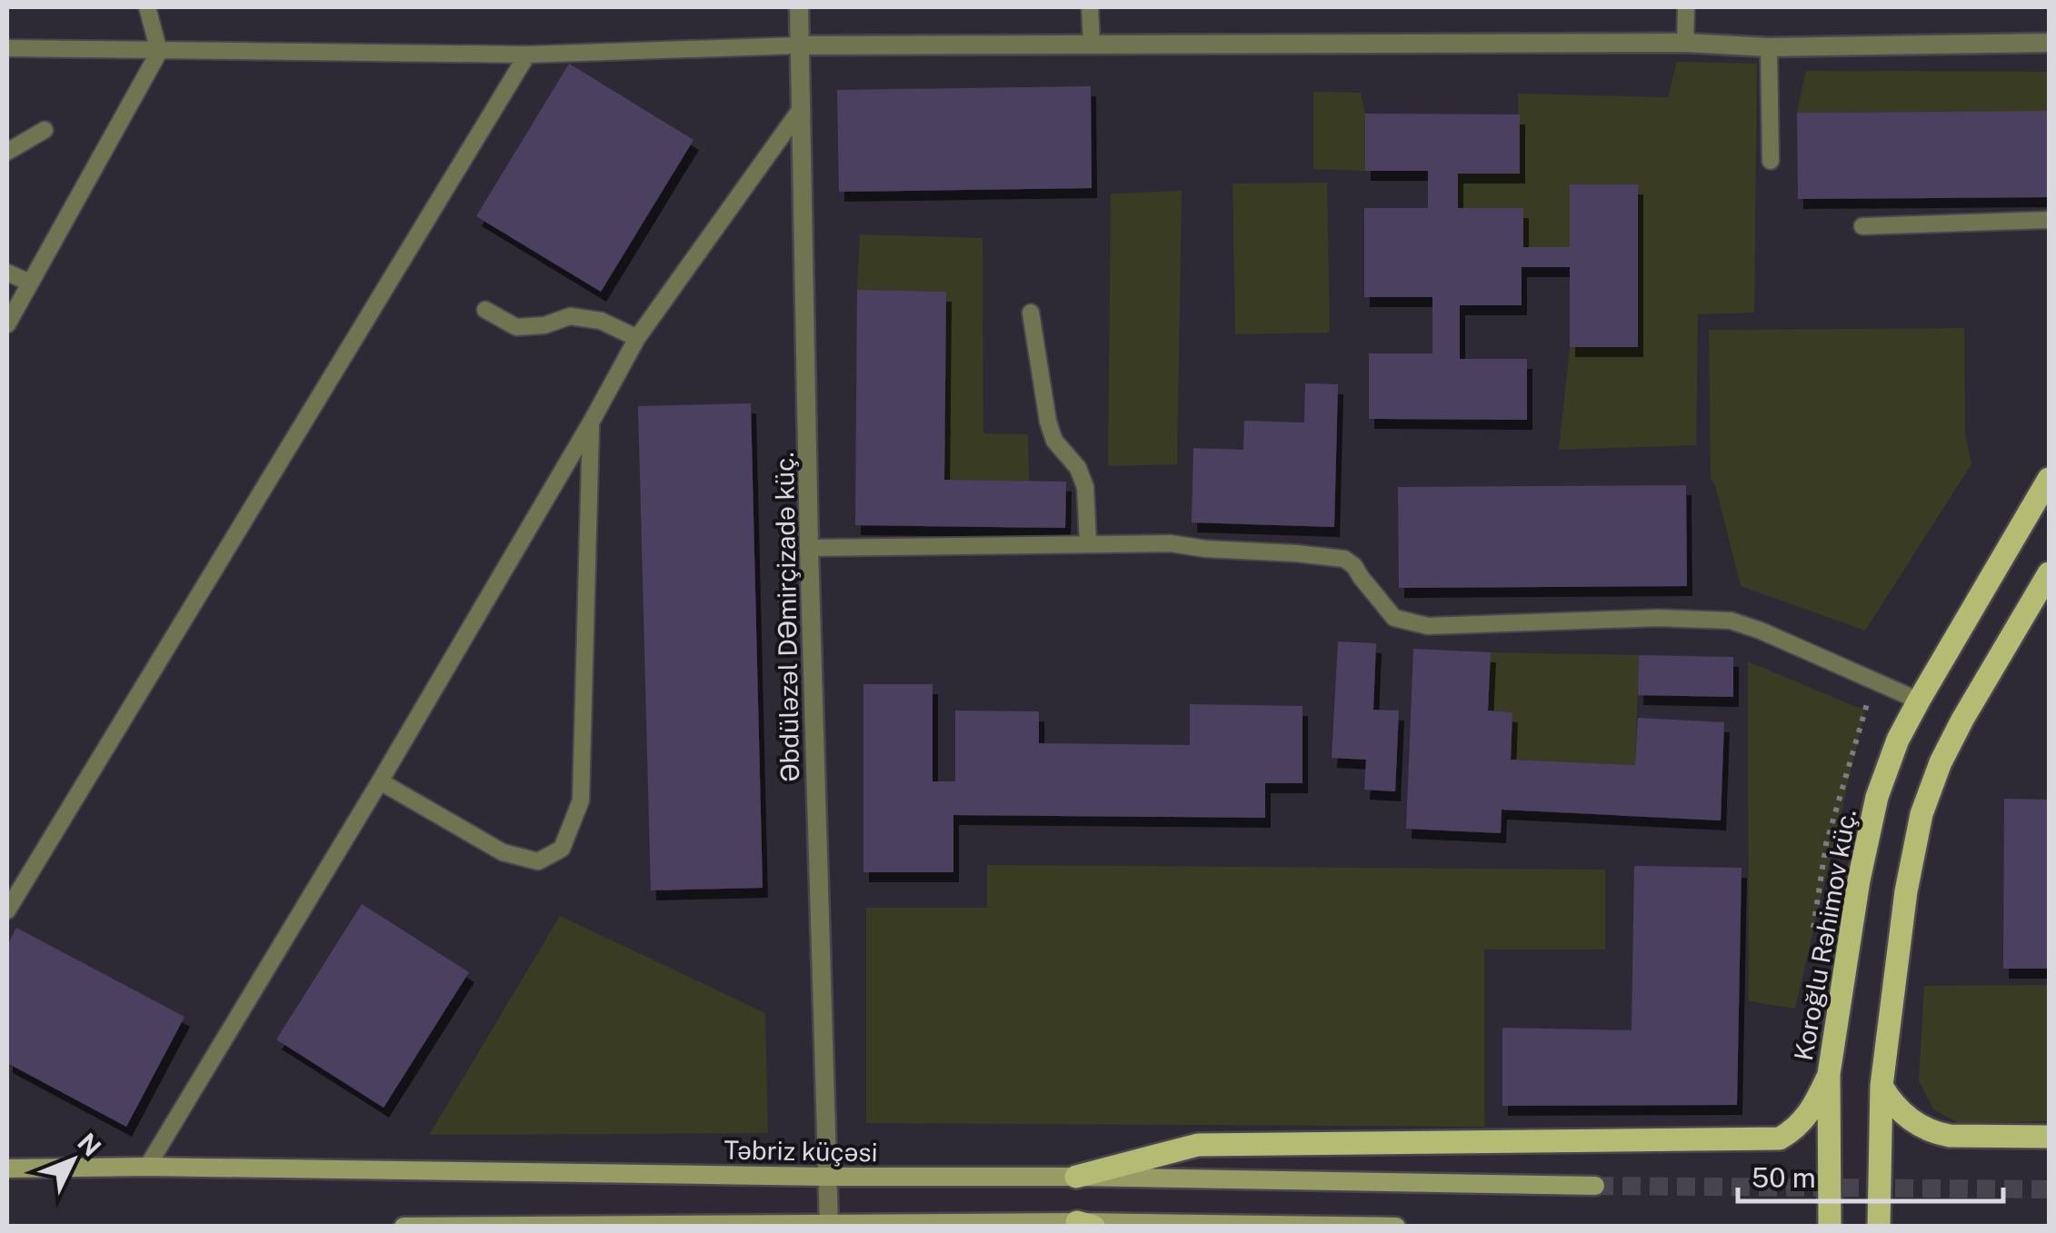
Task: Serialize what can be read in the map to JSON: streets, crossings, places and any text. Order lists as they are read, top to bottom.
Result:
{
  "streets": {
    "main road": ["Koroğlu Rəhimov küç.", "Təbriz küçəsi"],
    "street": ["Əbdüləzəl DƏmirçizadə küç."]
  },
  "crossings": [
    ["Əbdüləzəl DƏmirçizadə küç.", "Təbriz küçəsi"]
  ],
  "scale_bar": "50 m",
  "north": "top right"
}
